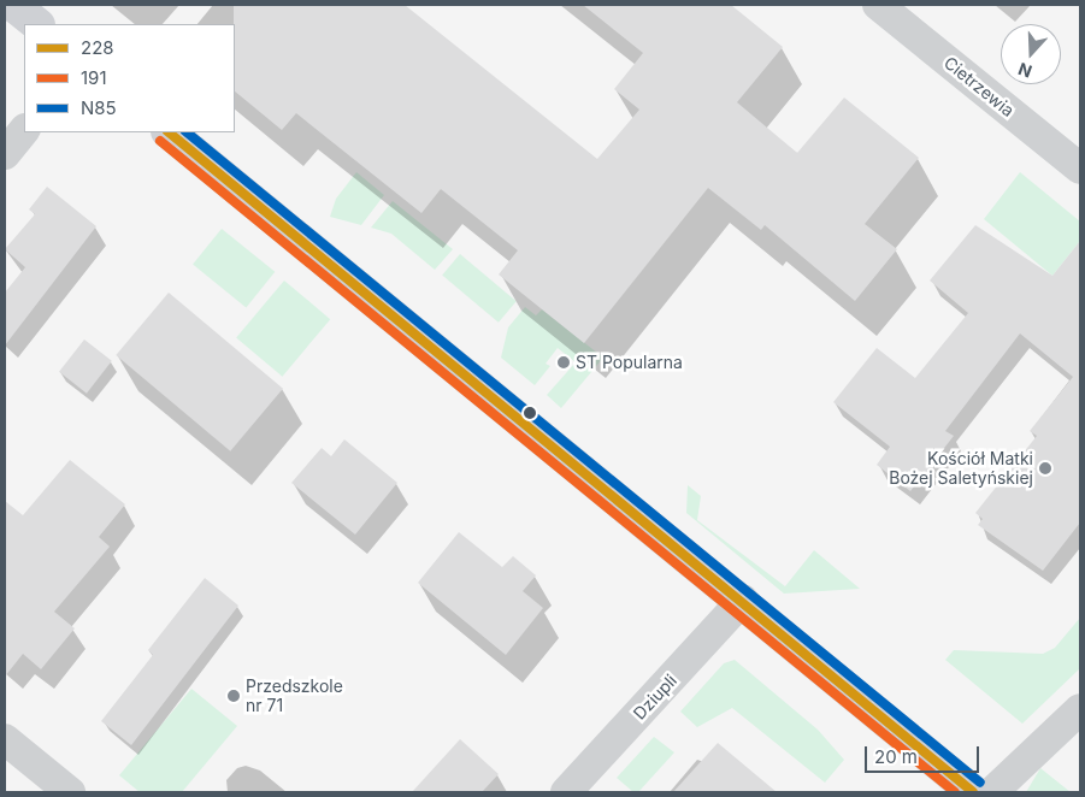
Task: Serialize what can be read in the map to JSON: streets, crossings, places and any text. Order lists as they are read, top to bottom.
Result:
{
  "streets": {
    "street": ["Cietrzewia", "Dziupli"]
  },
  "places": ["ST Popularna", "Kościół Matki Bożej Saletyńskiej", "Przedszkole nr 71"],
  "lines": ["transit line 228", "transit line N85", "transit line 191"],
  "legend": ["228", "191", "N85"],
  "scale_bar": "20 m",
  "north": "bottom"
}
